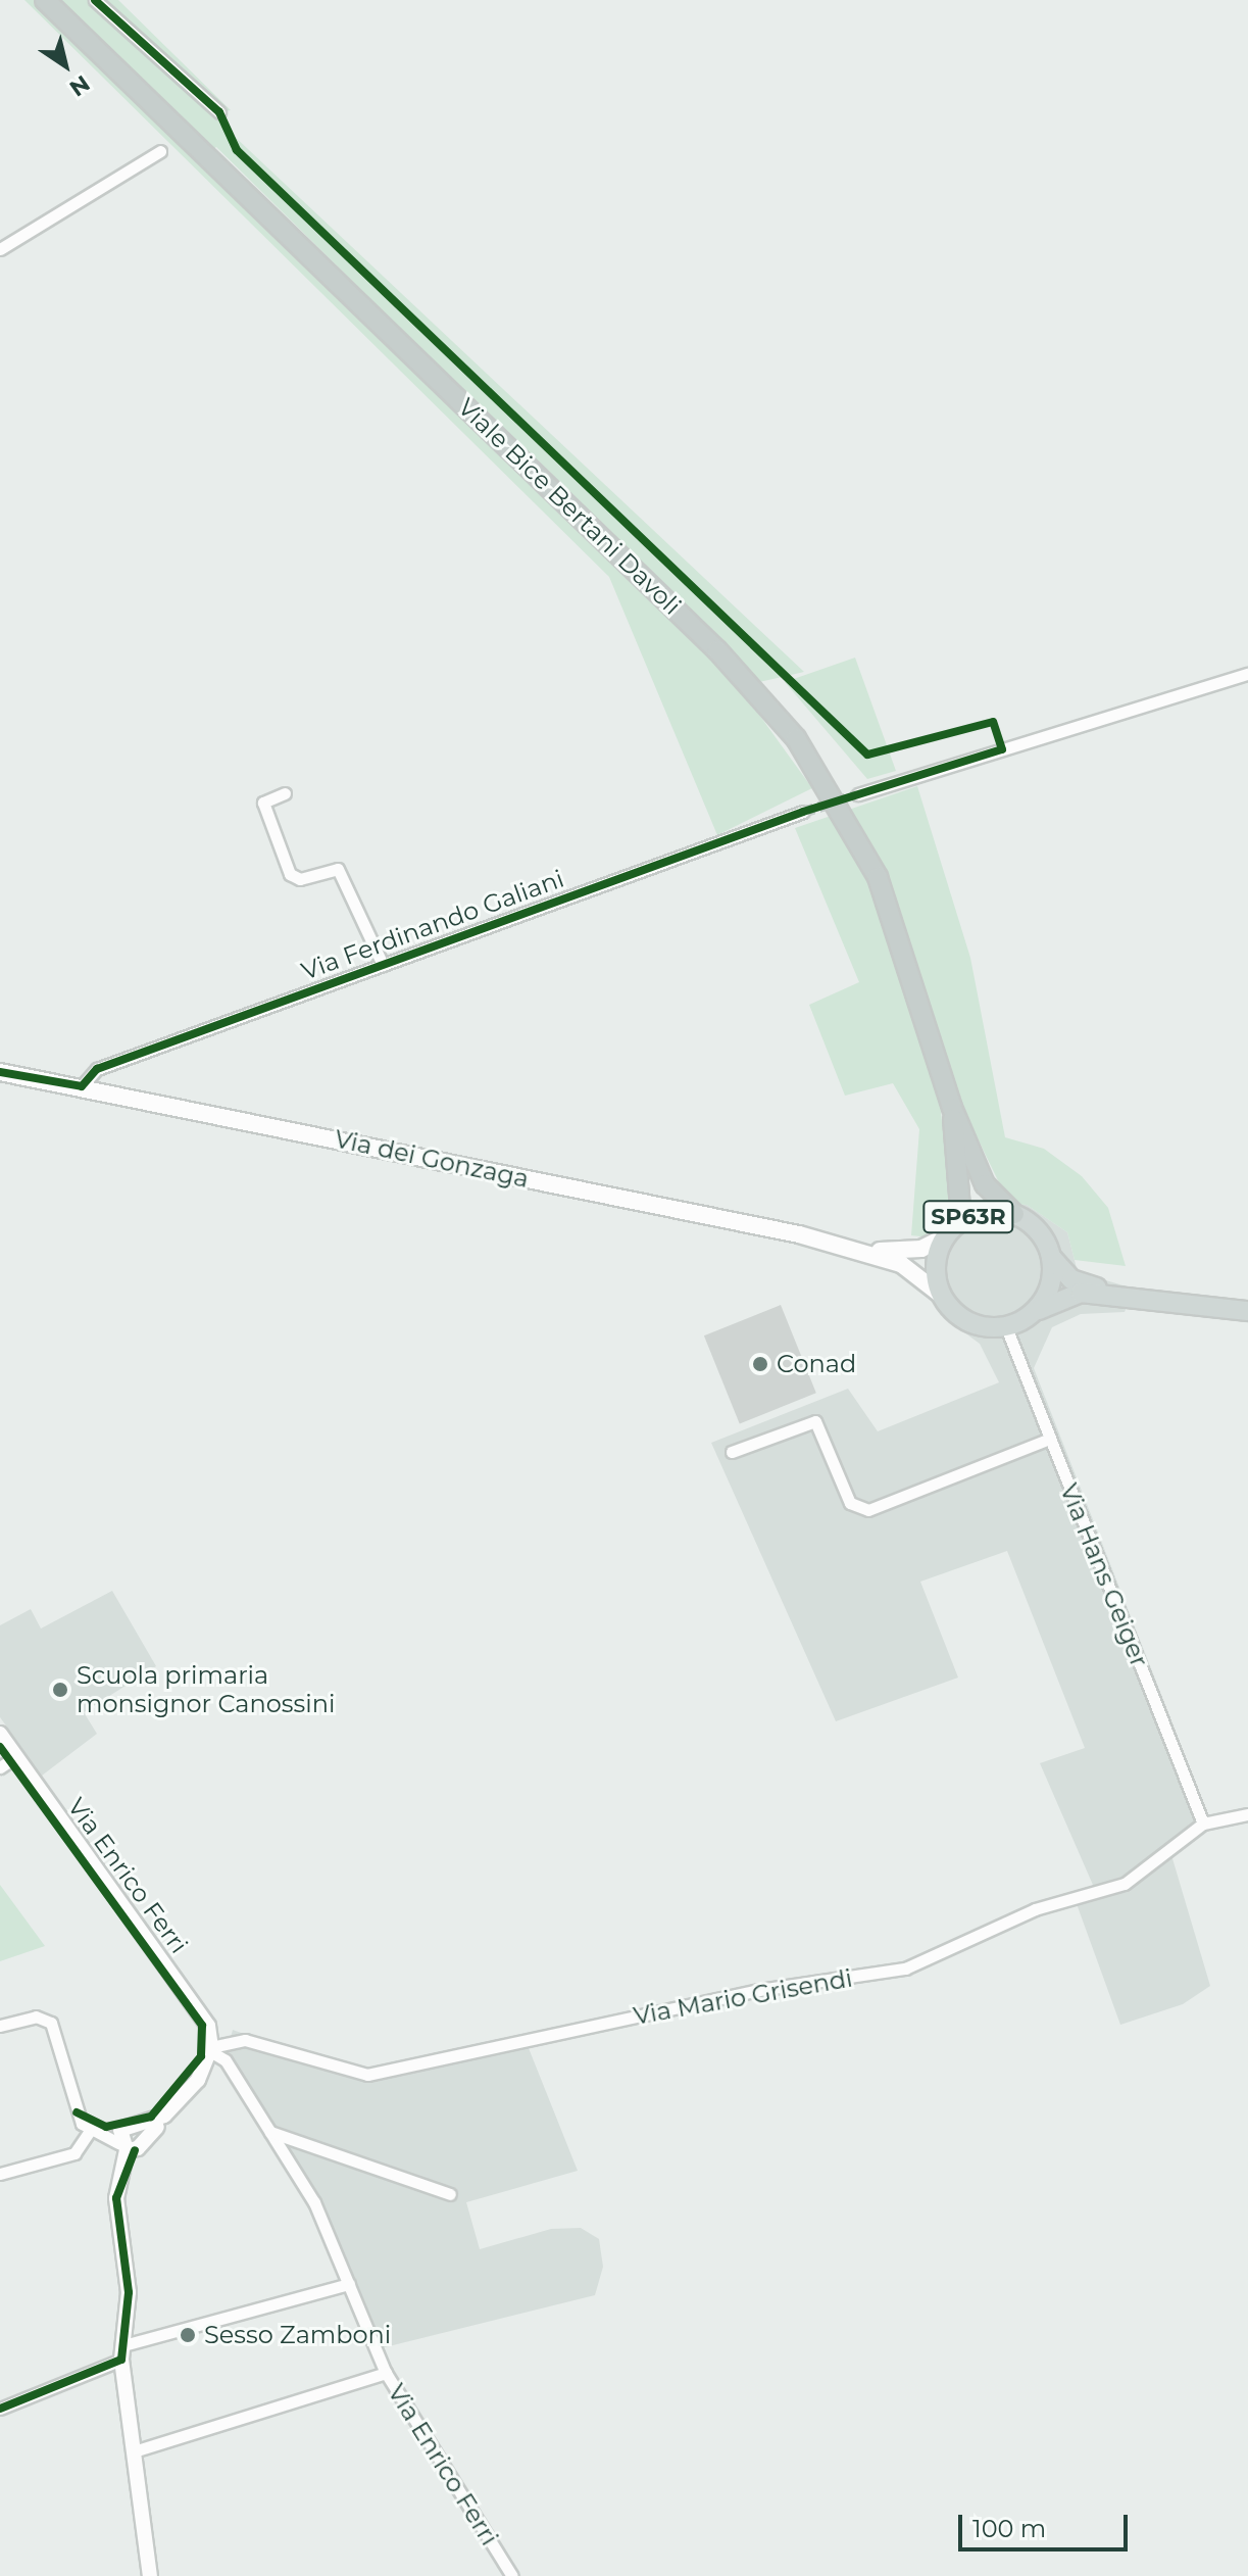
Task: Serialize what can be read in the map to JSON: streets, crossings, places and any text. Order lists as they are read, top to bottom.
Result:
{
  "streets": {
    "highway": ["Viale Bice Bertani Davoli", "SP63R"],
    "main road": ["Via dei Gonzaga"],
    "street": [
      "Via Ferdinando Galiani",
      "Via Hans Geiger",
      "Via Enrico Ferri",
      "Via Mario Grisendi"
    ]
  },
  "crossings": [
    ["Viale Bice Bertani Davoli", "SP63R"],
    ["Via Ferdinando Galiani", "Via dei Gonzaga"],
    ["Via dei Gonzaga", "SP63R"],
    ["Via dei Gonzaga", "Via Hans Geiger"],
    ["SP63R", "Via Hans Geiger"],
    ["Via Hans Geiger", "Via Mario Grisendi"],
    ["Via Enrico Ferri", "Via Mario Grisendi"]
  ],
  "places": ["Conad", "Scuola primaria monsignor Canossini", "Sesso Zamboni"],
  "scale_bar": "100 m",
  "north": "bottom right"
}
